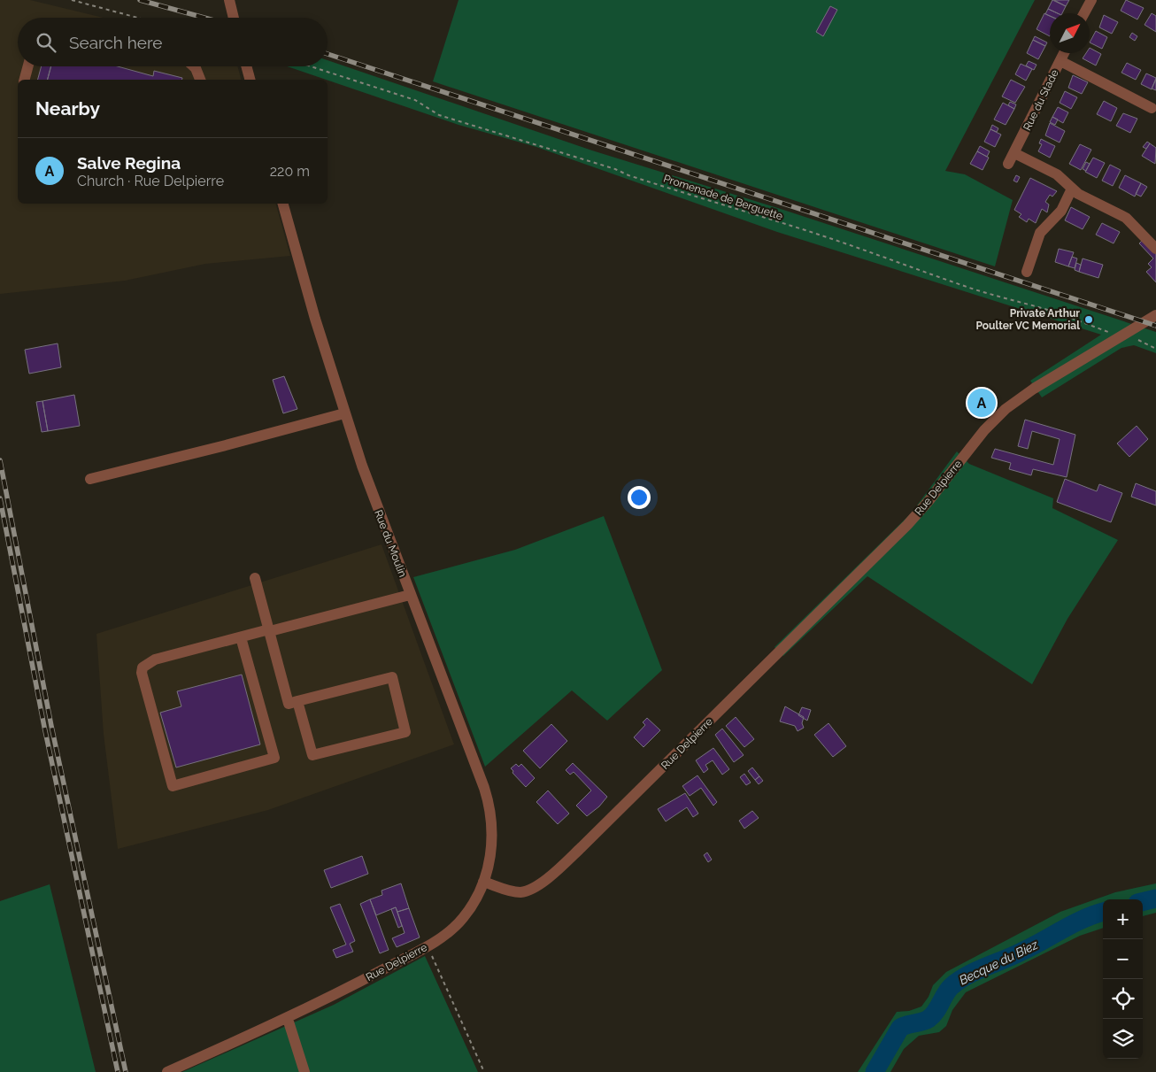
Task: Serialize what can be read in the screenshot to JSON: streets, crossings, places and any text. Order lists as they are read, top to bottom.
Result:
{
  "streets": {
    "street": ["Rue du Stade", "Rue Delpierre", "Rue du Moulin"],
    "path": ["Promenade de Berguette"]
  },
  "crossings": [
    ["Promenade de Berguette", "Rue Delpierre"],
    ["Rue Delpierre", "Rue du Moulin"]
  ],
  "water": ["Becque du Biez"],
  "places": ["Private Arthur Poulter VC Memorial"],
  "north": "top right",
  "page": {
    "search": "Search here",
    "heading": "Nearby",
    "list": [
      {
        "mark": "A",
        "name": "Salve Regina",
        "note": "Church · Rue Delpierre",
        "value": "220 m"
      }
    ],
    "pins": "A",
    "map_buttons": ["+", "−"]
  }
}
